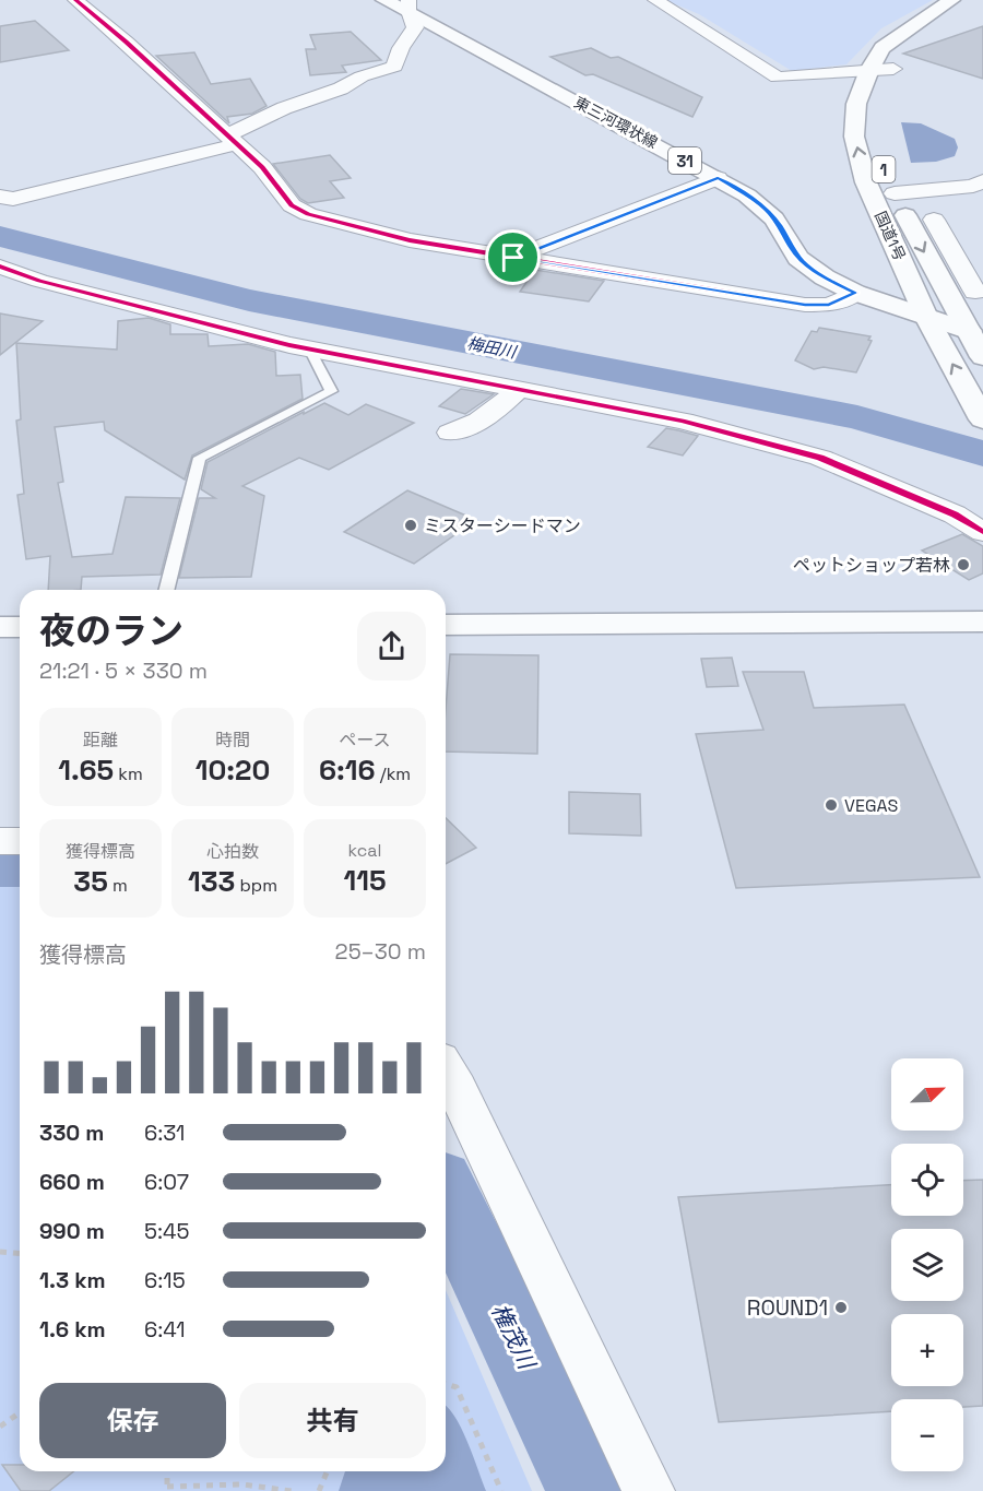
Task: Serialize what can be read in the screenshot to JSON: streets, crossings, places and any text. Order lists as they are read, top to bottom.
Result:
{
  "streets": {
    "main road": [
      "東三河環状線",
      "31",
      "1",
      "国道1号"
    ]
  },
  "crossings": [
    ["東三河環状線", "国道1号"]
  ],
  "water": ["梅田川", "権茂川"],
  "places": [
    "ミスターシードマン",
    "ペットショップ若林",
    "VEGAS",
    "ROUND1"
  ],
  "north": "top right",
  "page": {
    "heading": ["夜のラン", "21:21 · 5 × 330 m"],
    "stats": [
      ["距離", "1.65 km"],
      ["時間", "10:20"],
      ["ペース", "6:16 /km"],
      ["獲得標高", "35 m"],
      ["心拍数", "133 bpm"],
      ["kcal", "115"]
    ],
    "chart": ["獲得標高", "25–30 m"],
    "map_buttons": ["+", "−"],
    "list": [
      {
        "name": "330 m",
        "note": "6:31"
      },
      {
        "name": "660 m",
        "note": "6:07"
      },
      {
        "name": "990 m",
        "note": "5:45"
      },
      {
        "name": "1.3 km",
        "note": "6:15"
      },
      {
        "name": "1.6 km",
        "note": "6:41"
      }
    ],
    "buttons": ["保存", "共有"]
  }
}
